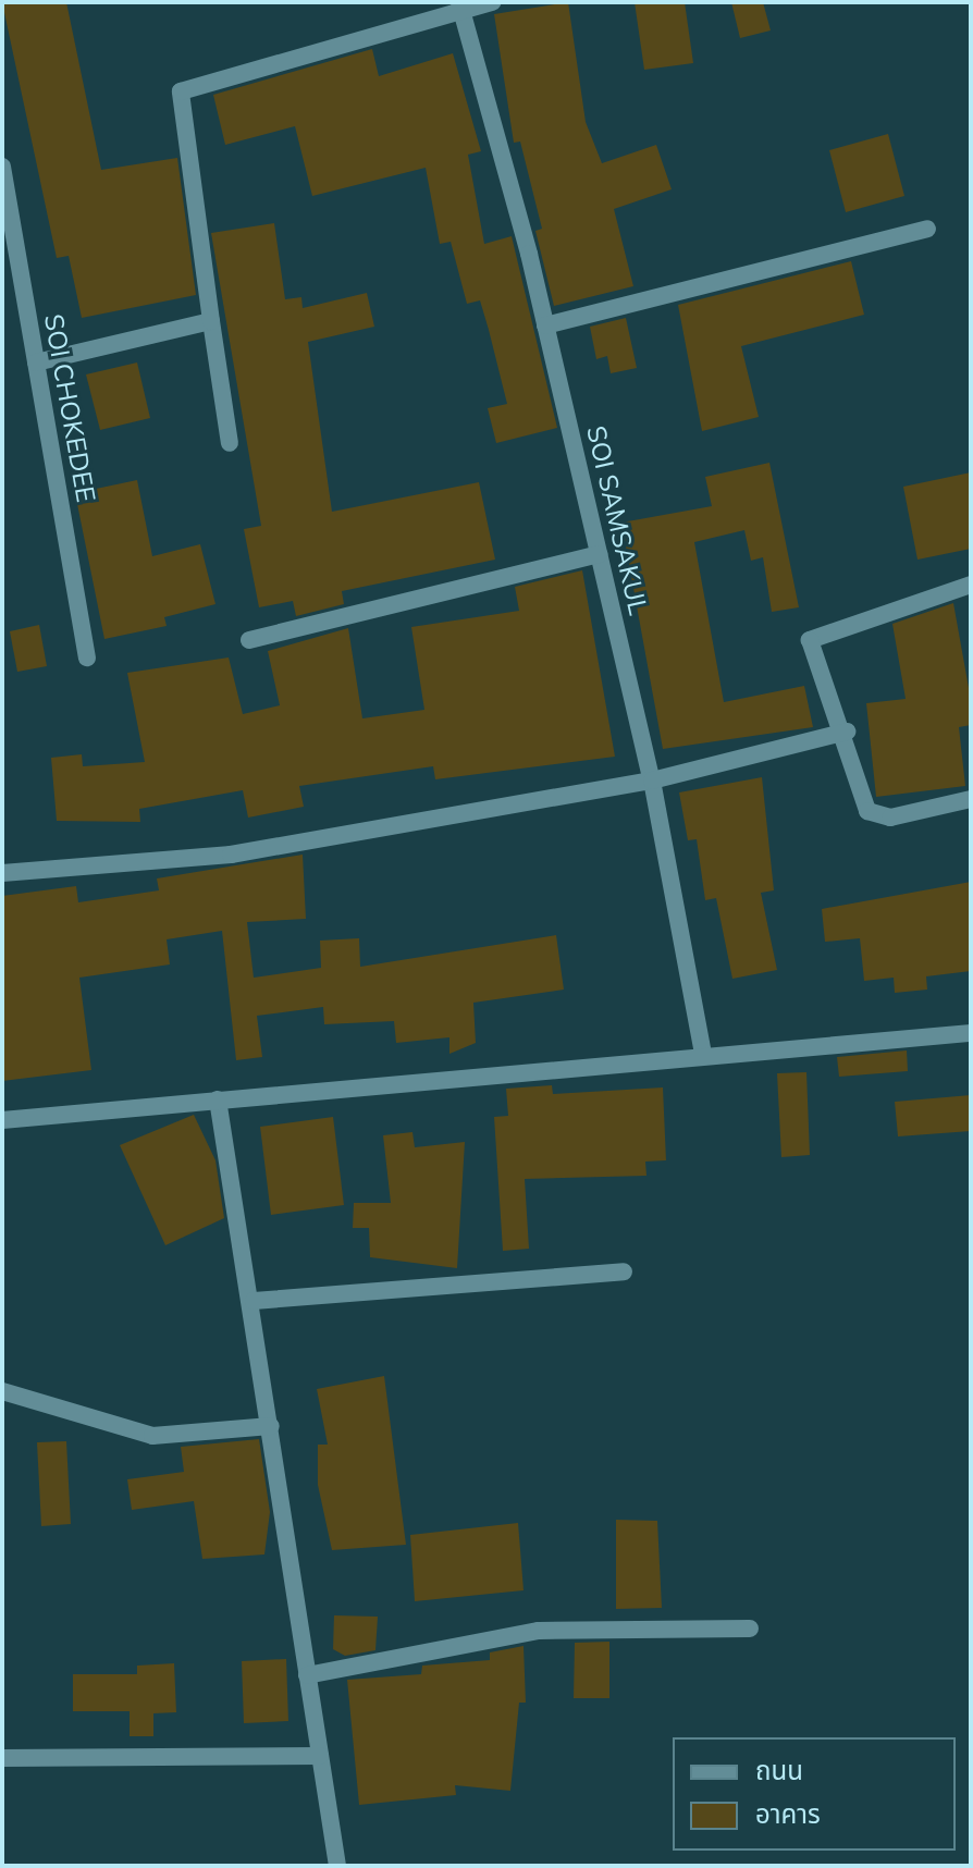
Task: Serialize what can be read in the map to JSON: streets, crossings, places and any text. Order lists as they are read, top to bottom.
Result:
{
  "streets": {
    "street": ["SOI CHOKEDEE", "SOI SAMSAKUL"]
  },
  "legend": ["ถนน", "อาคาร"]
}
